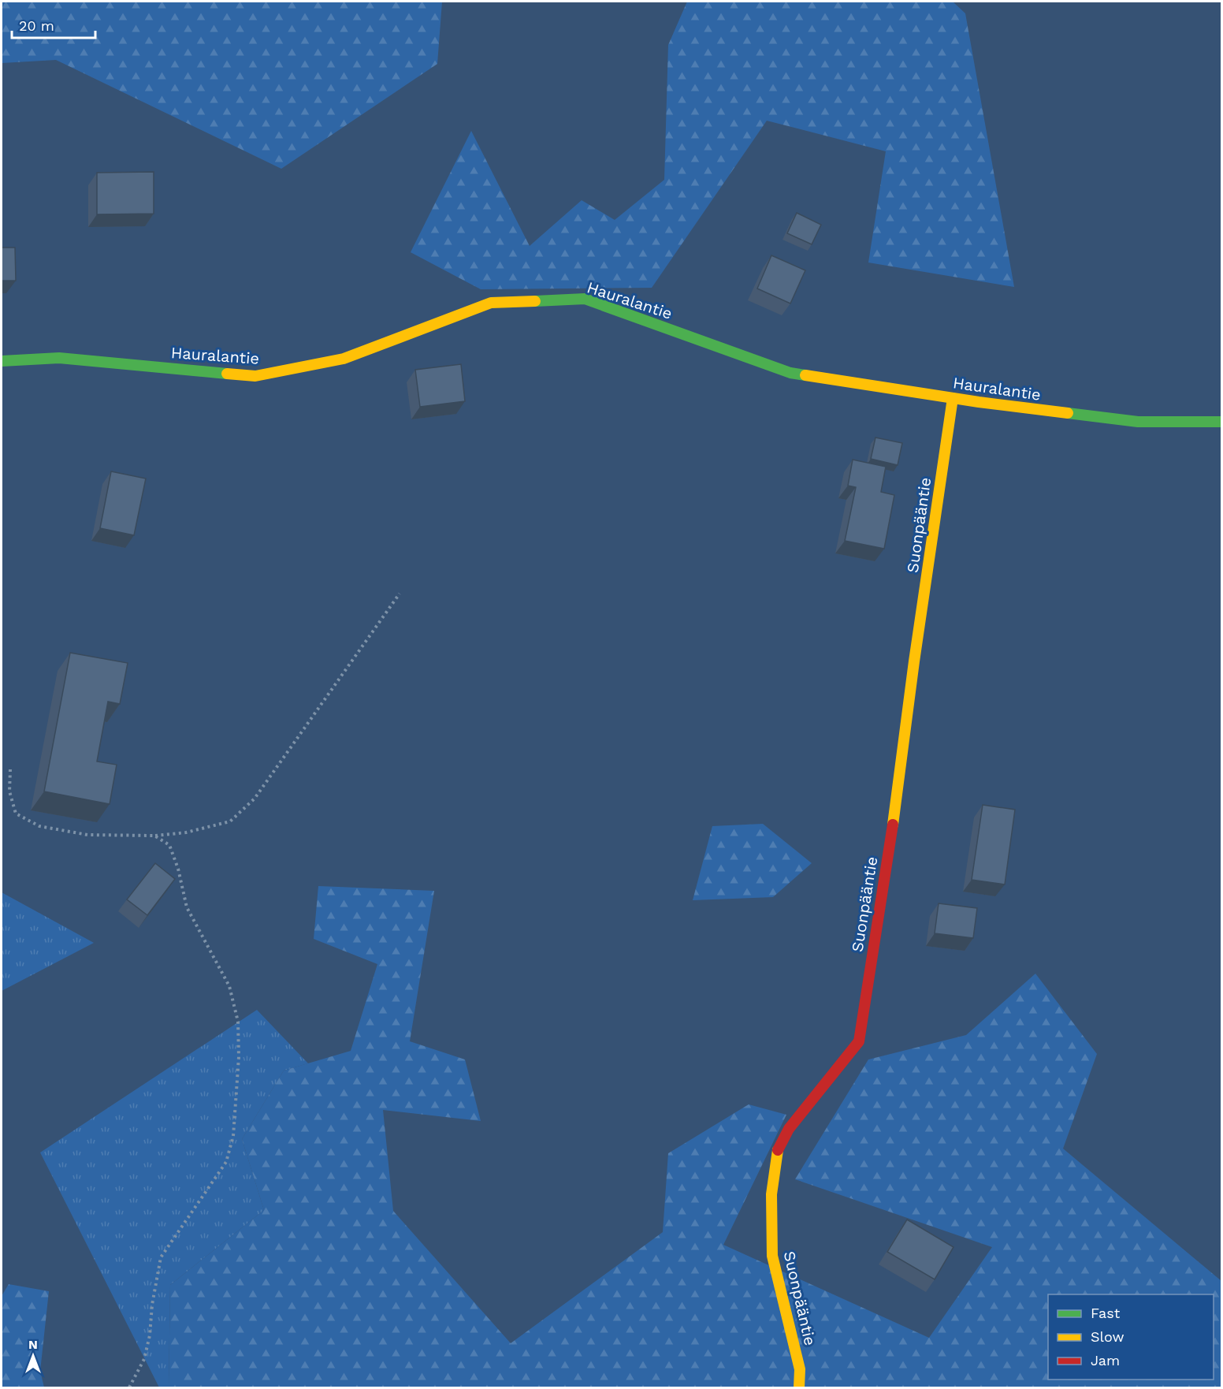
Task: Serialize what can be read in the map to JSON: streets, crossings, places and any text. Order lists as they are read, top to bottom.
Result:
{
  "streets": {
    "street": ["Hauralantie", "Suonpääntie"]
  },
  "crossings": [
    ["Hauralantie", "Suonpääntie"]
  ],
  "legend": ["Fast", "Slow", "Jam"],
  "scale_bar": "20 m",
  "north": "top"
}
